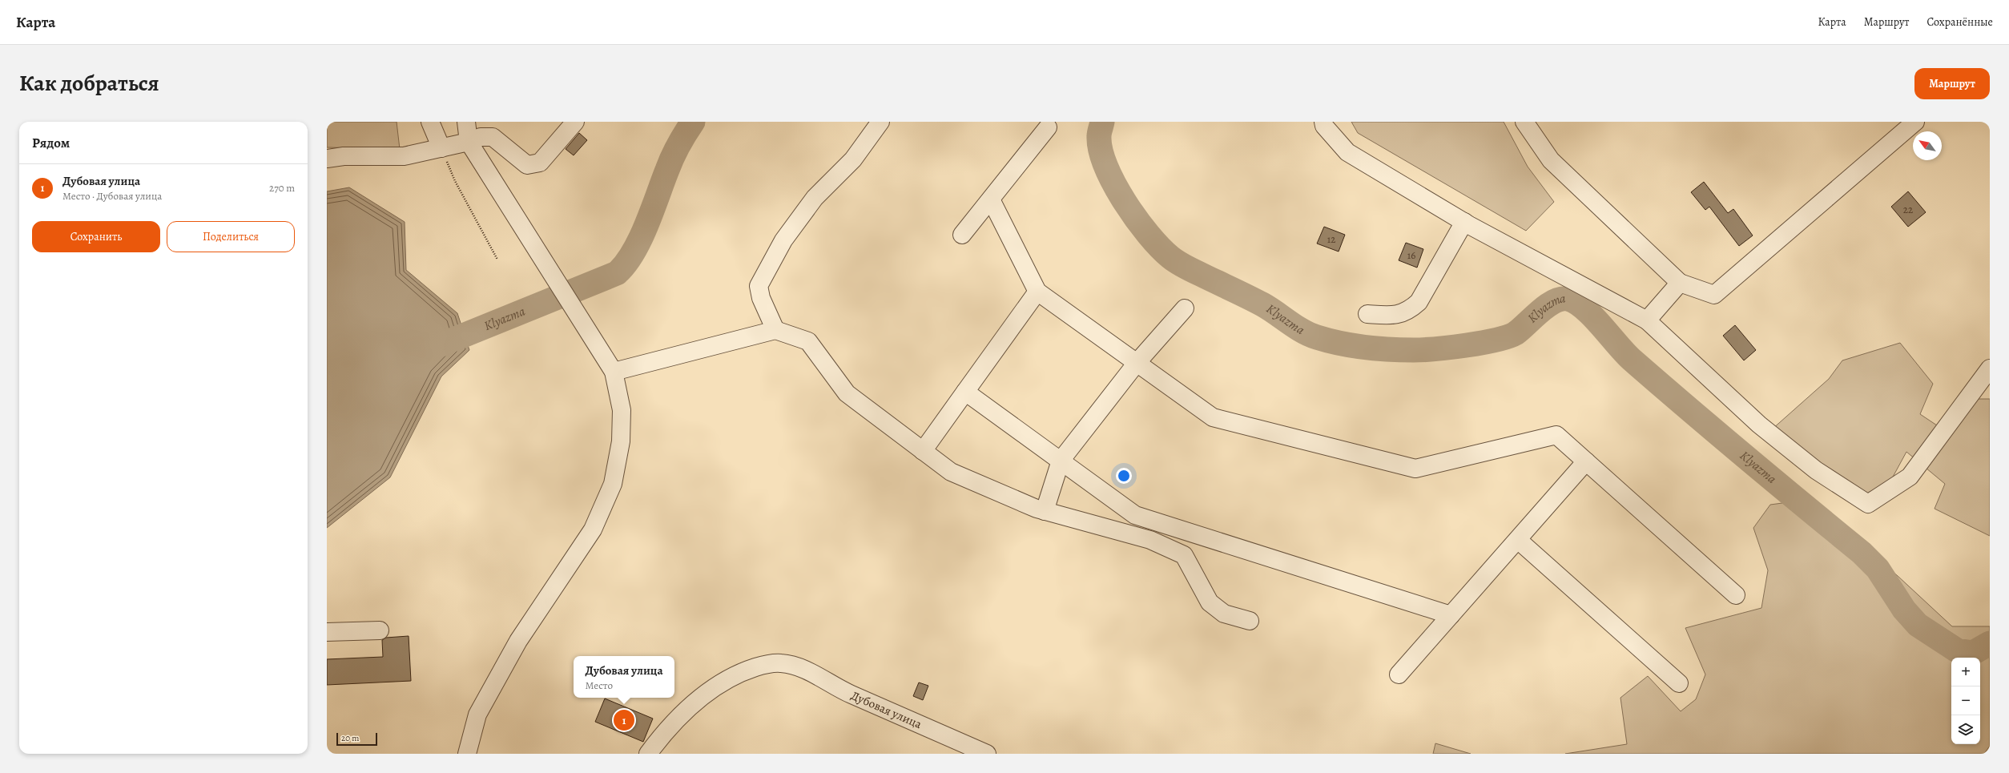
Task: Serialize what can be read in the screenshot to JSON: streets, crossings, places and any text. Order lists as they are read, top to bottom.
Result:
{
  "streets": {
    "street": ["Дубовая улица"]
  },
  "water": ["Klyazma"],
  "house_numbers": ["22", "12", "16"],
  "scale_bar": "20 m",
  "north": "top left",
  "page": {
    "header": "Карта",
    "nav": ["Карта", "Маршрут", "Сохранённые"],
    "title": "Как добраться",
    "buttons": [
      "Маршрут",
      ["Сохранить", "Поделиться"]
    ],
    "heading": "Рядом",
    "list": [
      {
        "mark": "1",
        "name": "Дубовая улица",
        "note": "Место · Дубовая улица",
        "value": "270 m"
      }
    ],
    "popup": ["Дубовая улица", "Место"],
    "map_buttons": ["+", "−"],
    "pins": "1",
    "scale": "20 m"
  }
}
